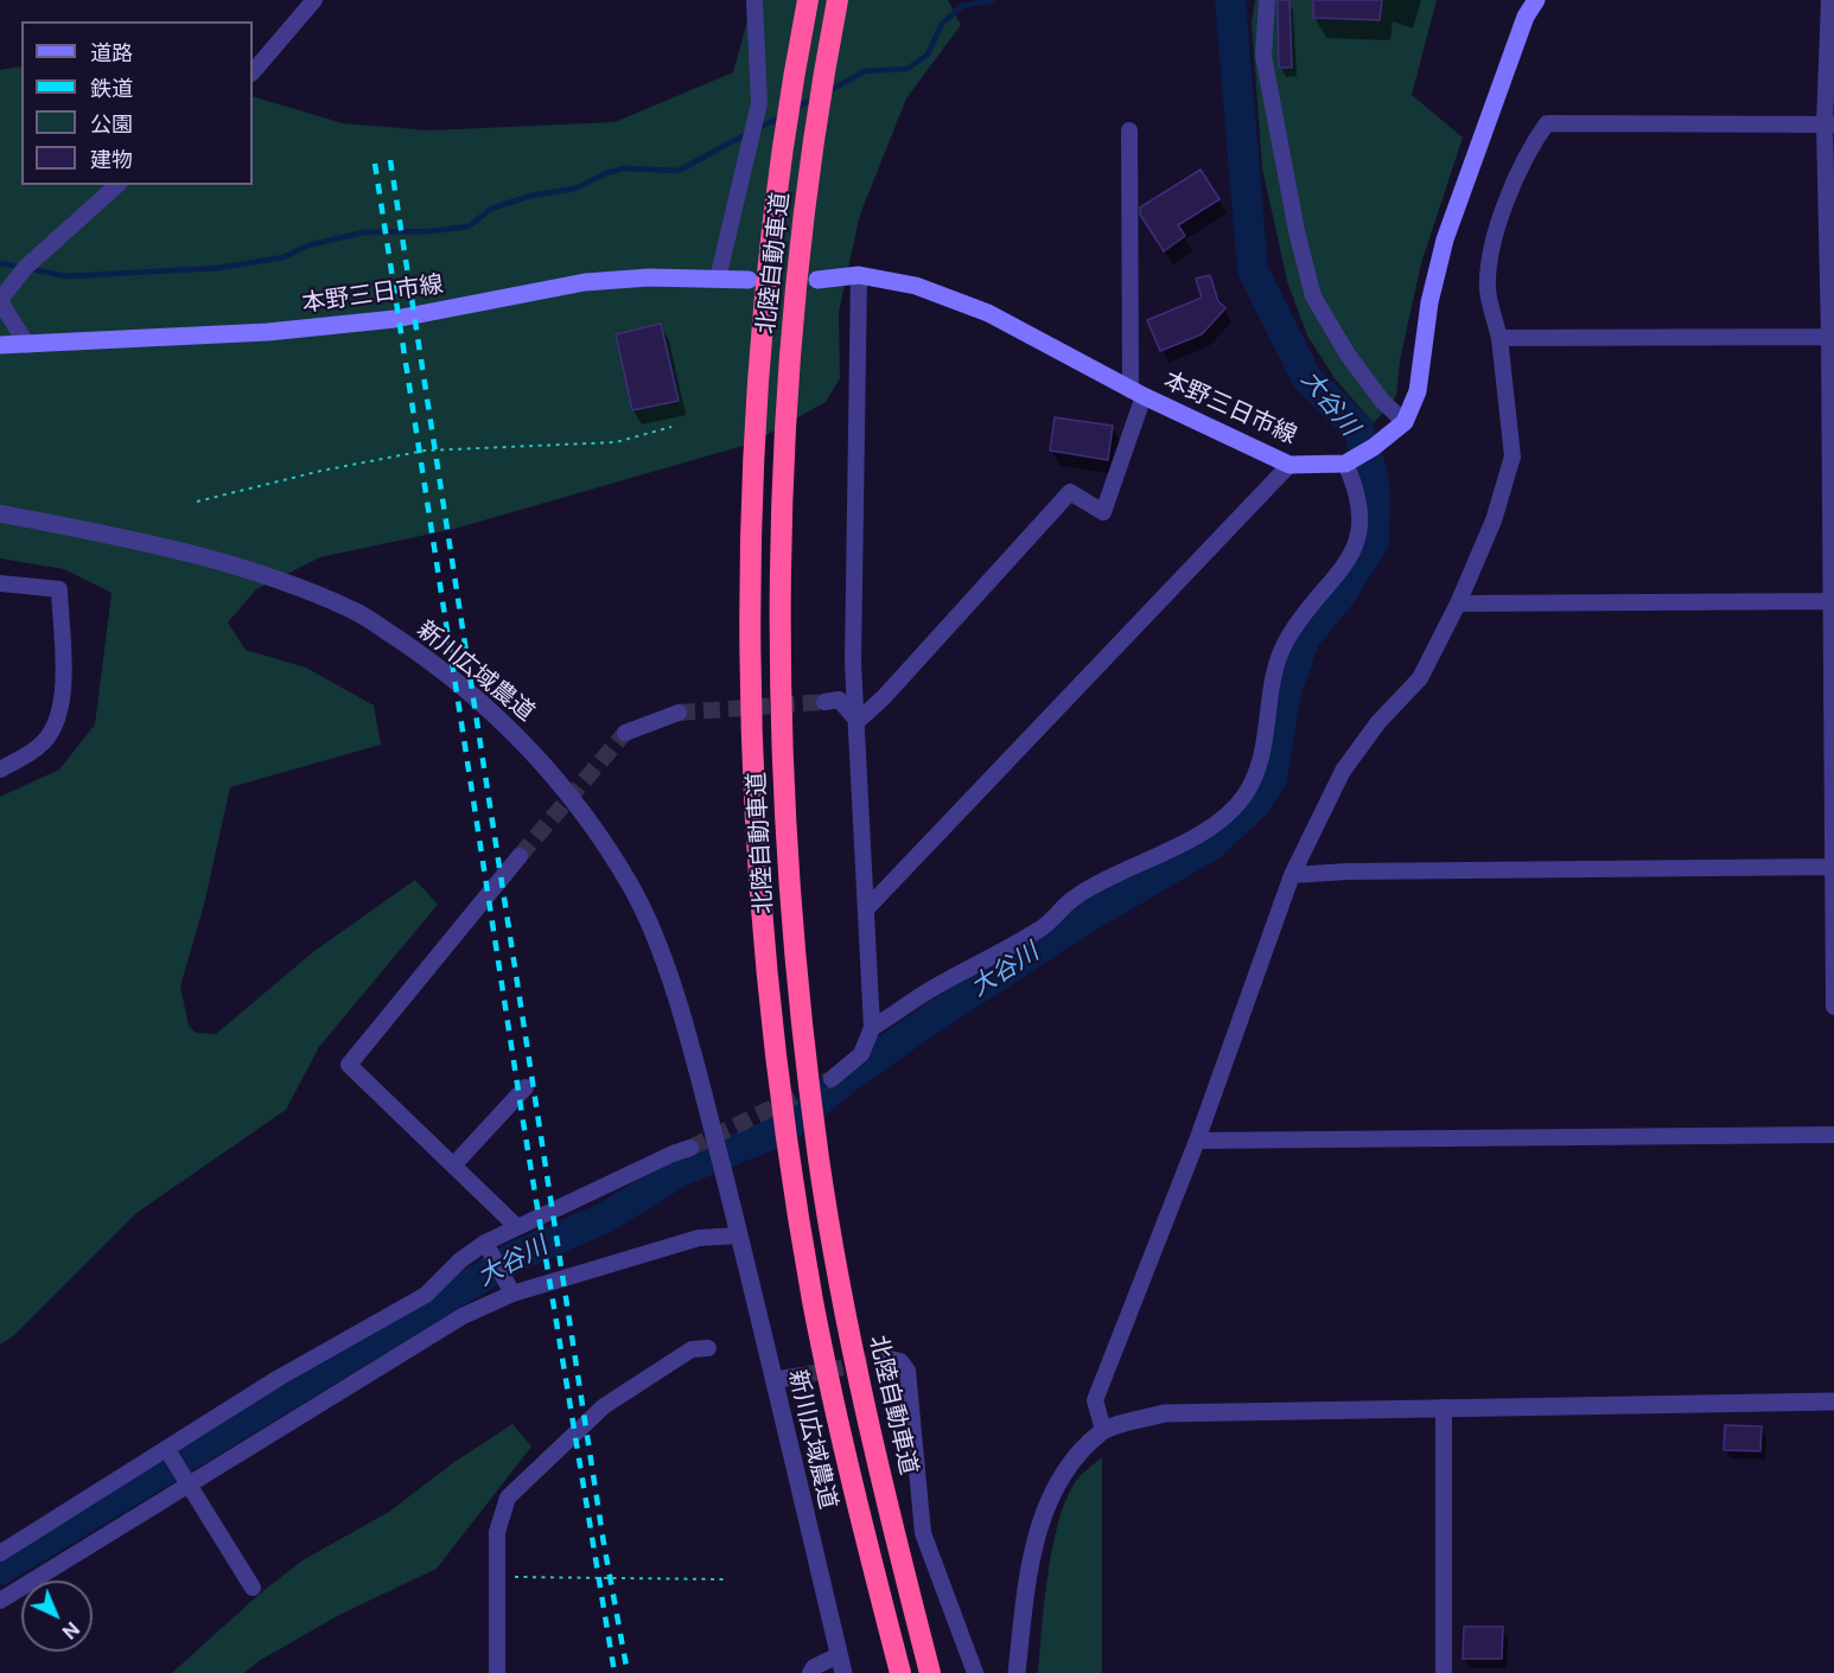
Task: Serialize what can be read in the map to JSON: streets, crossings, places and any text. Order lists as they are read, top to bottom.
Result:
{
  "streets": {
    "highway": ["北陸自動車道"],
    "main road": ["本野三日市線"],
    "street": ["新川広域農道"]
  },
  "water": ["大谷川"],
  "legend": [
    "道路",
    "鉄道",
    "公園",
    "建物"
  ],
  "north": "bottom right"
}
